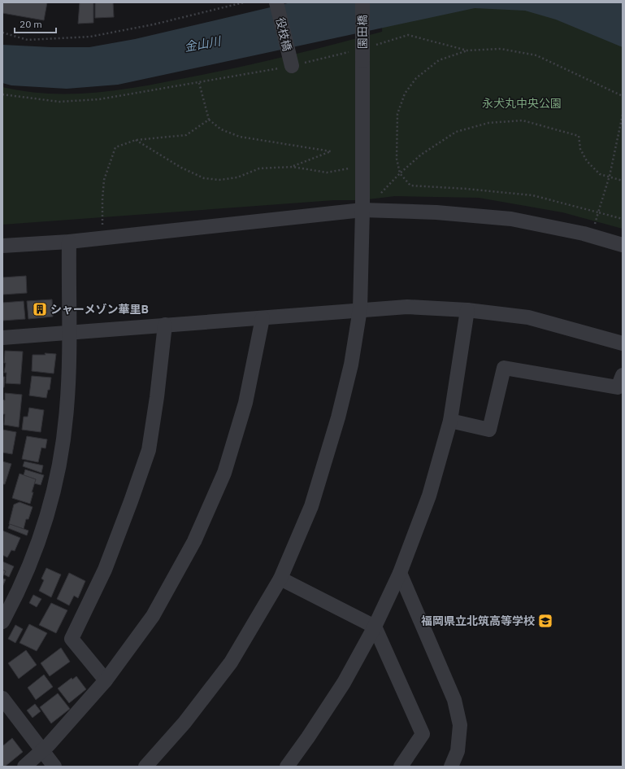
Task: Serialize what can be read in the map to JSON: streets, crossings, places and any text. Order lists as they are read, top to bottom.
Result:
{
  "streets": {
    "street": ["園田橋", "役枝橋"]
  },
  "water": ["金山川"],
  "parks": ["永犬丸中央公園"],
  "places": {
    "building": ["シャーメゾン華里B"],
    "school or university": ["福岡県立北筑高等学校"]
  },
  "scale_bar": "20 m"
}
